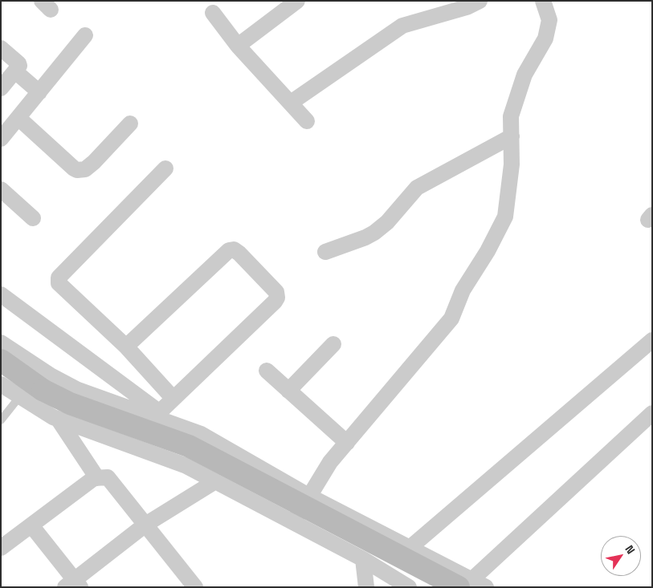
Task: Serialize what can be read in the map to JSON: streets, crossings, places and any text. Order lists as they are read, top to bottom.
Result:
{
  "north": "top right"
}
